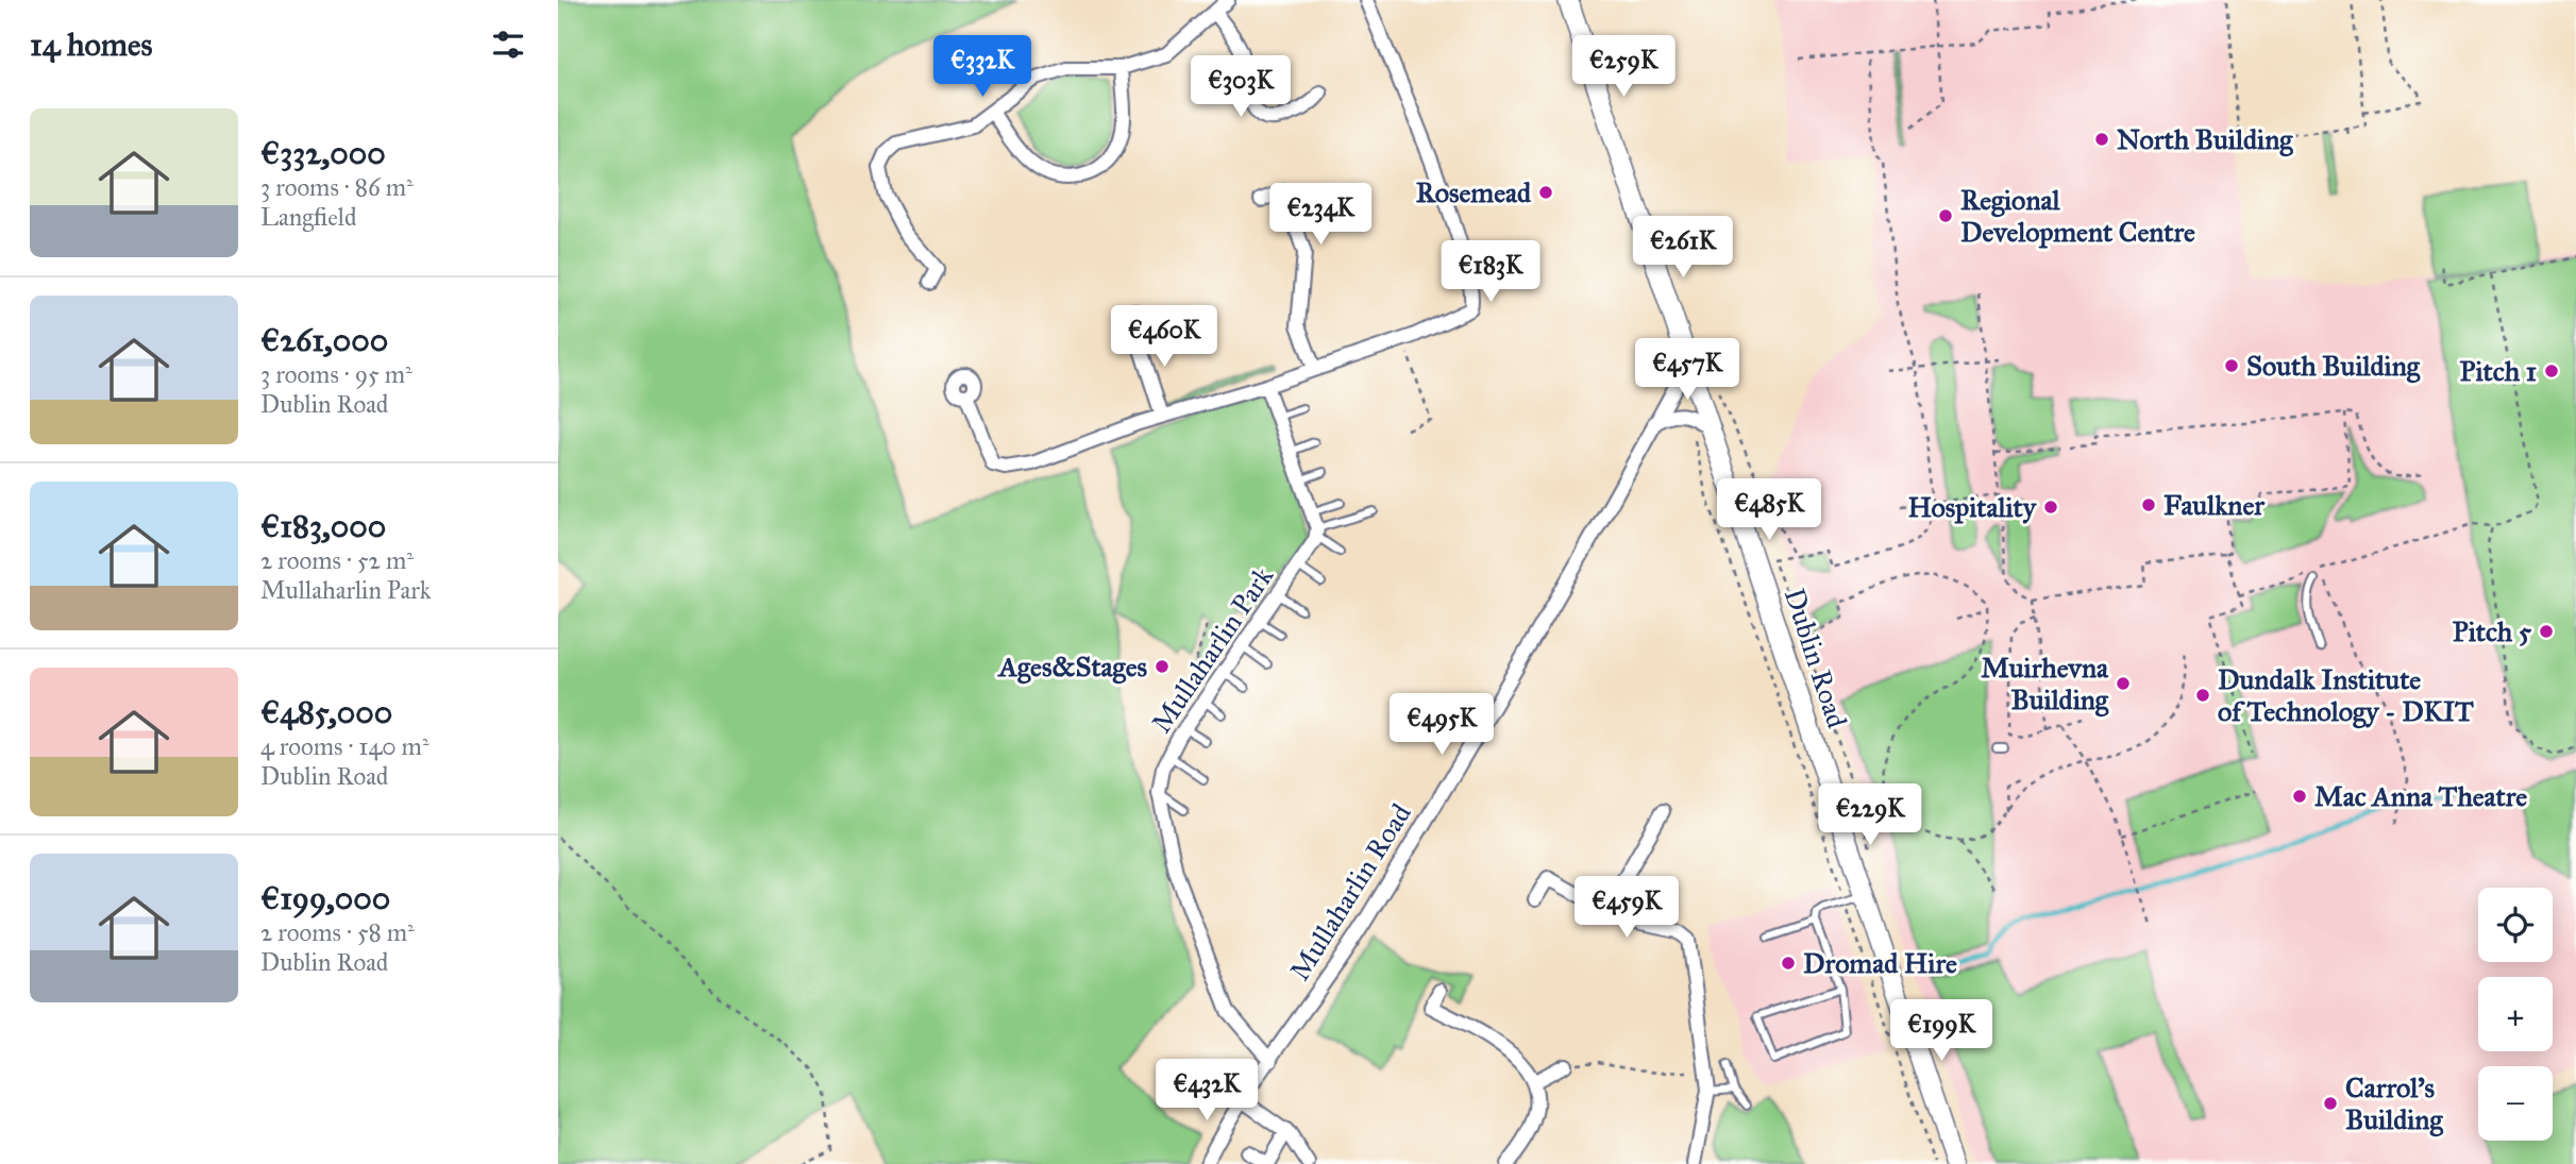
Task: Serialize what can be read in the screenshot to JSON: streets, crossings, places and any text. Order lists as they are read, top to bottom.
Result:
{
  "streets": {
    "main road": ["Dublin Road"],
    "street": ["Mullaharlin Park", "Mullaharlin Road"]
  },
  "crossings": [
    ["Mullaharlin Park", "Mullaharlin Road"],
    ["Dublin Road", "Mullaharlin Road"]
  ],
  "places": [
    "North Building",
    "Rosemead",
    "Regional Development Centre",
    "South Building",
    "Pitch 1",
    "Faulkner",
    "Hospitality",
    "Pitch 5",
    "Ages&Stages",
    "Muirhevna Building",
    "Dundalk Institute of Technology - DKIT",
    "Mac Anna Theatre",
    "Dromad Hire",
    "Carrol's Building"
  ],
  "page": {
    "heading": "14 homes",
    "price": [
      "€332K",
      "€259K",
      "€303K",
      "€234K",
      "€261K",
      "€183K",
      "€460K",
      "€457K",
      "€485K",
      "€495K",
      "€229K",
      "€459K",
      "€199K",
      "€432K"
    ],
    "list": [
      {
        "name": "€332,000",
        "note": "3 rooms · 86 m² · Langfield"
      },
      {
        "name": "€261,000",
        "note": "3 rooms · 95 m² · Dublin Road"
      },
      {
        "name": "€183,000",
        "note": "2 rooms · 52 m² · Mullaharlin Park"
      },
      {
        "name": "€485,000",
        "note": "4 rooms · 140 m² · Dublin Road"
      },
      {
        "name": "€199,000",
        "note": "2 rooms · 58 m² · Dublin Road"
      }
    ],
    "map_buttons": ["+", "−"]
  }
}
